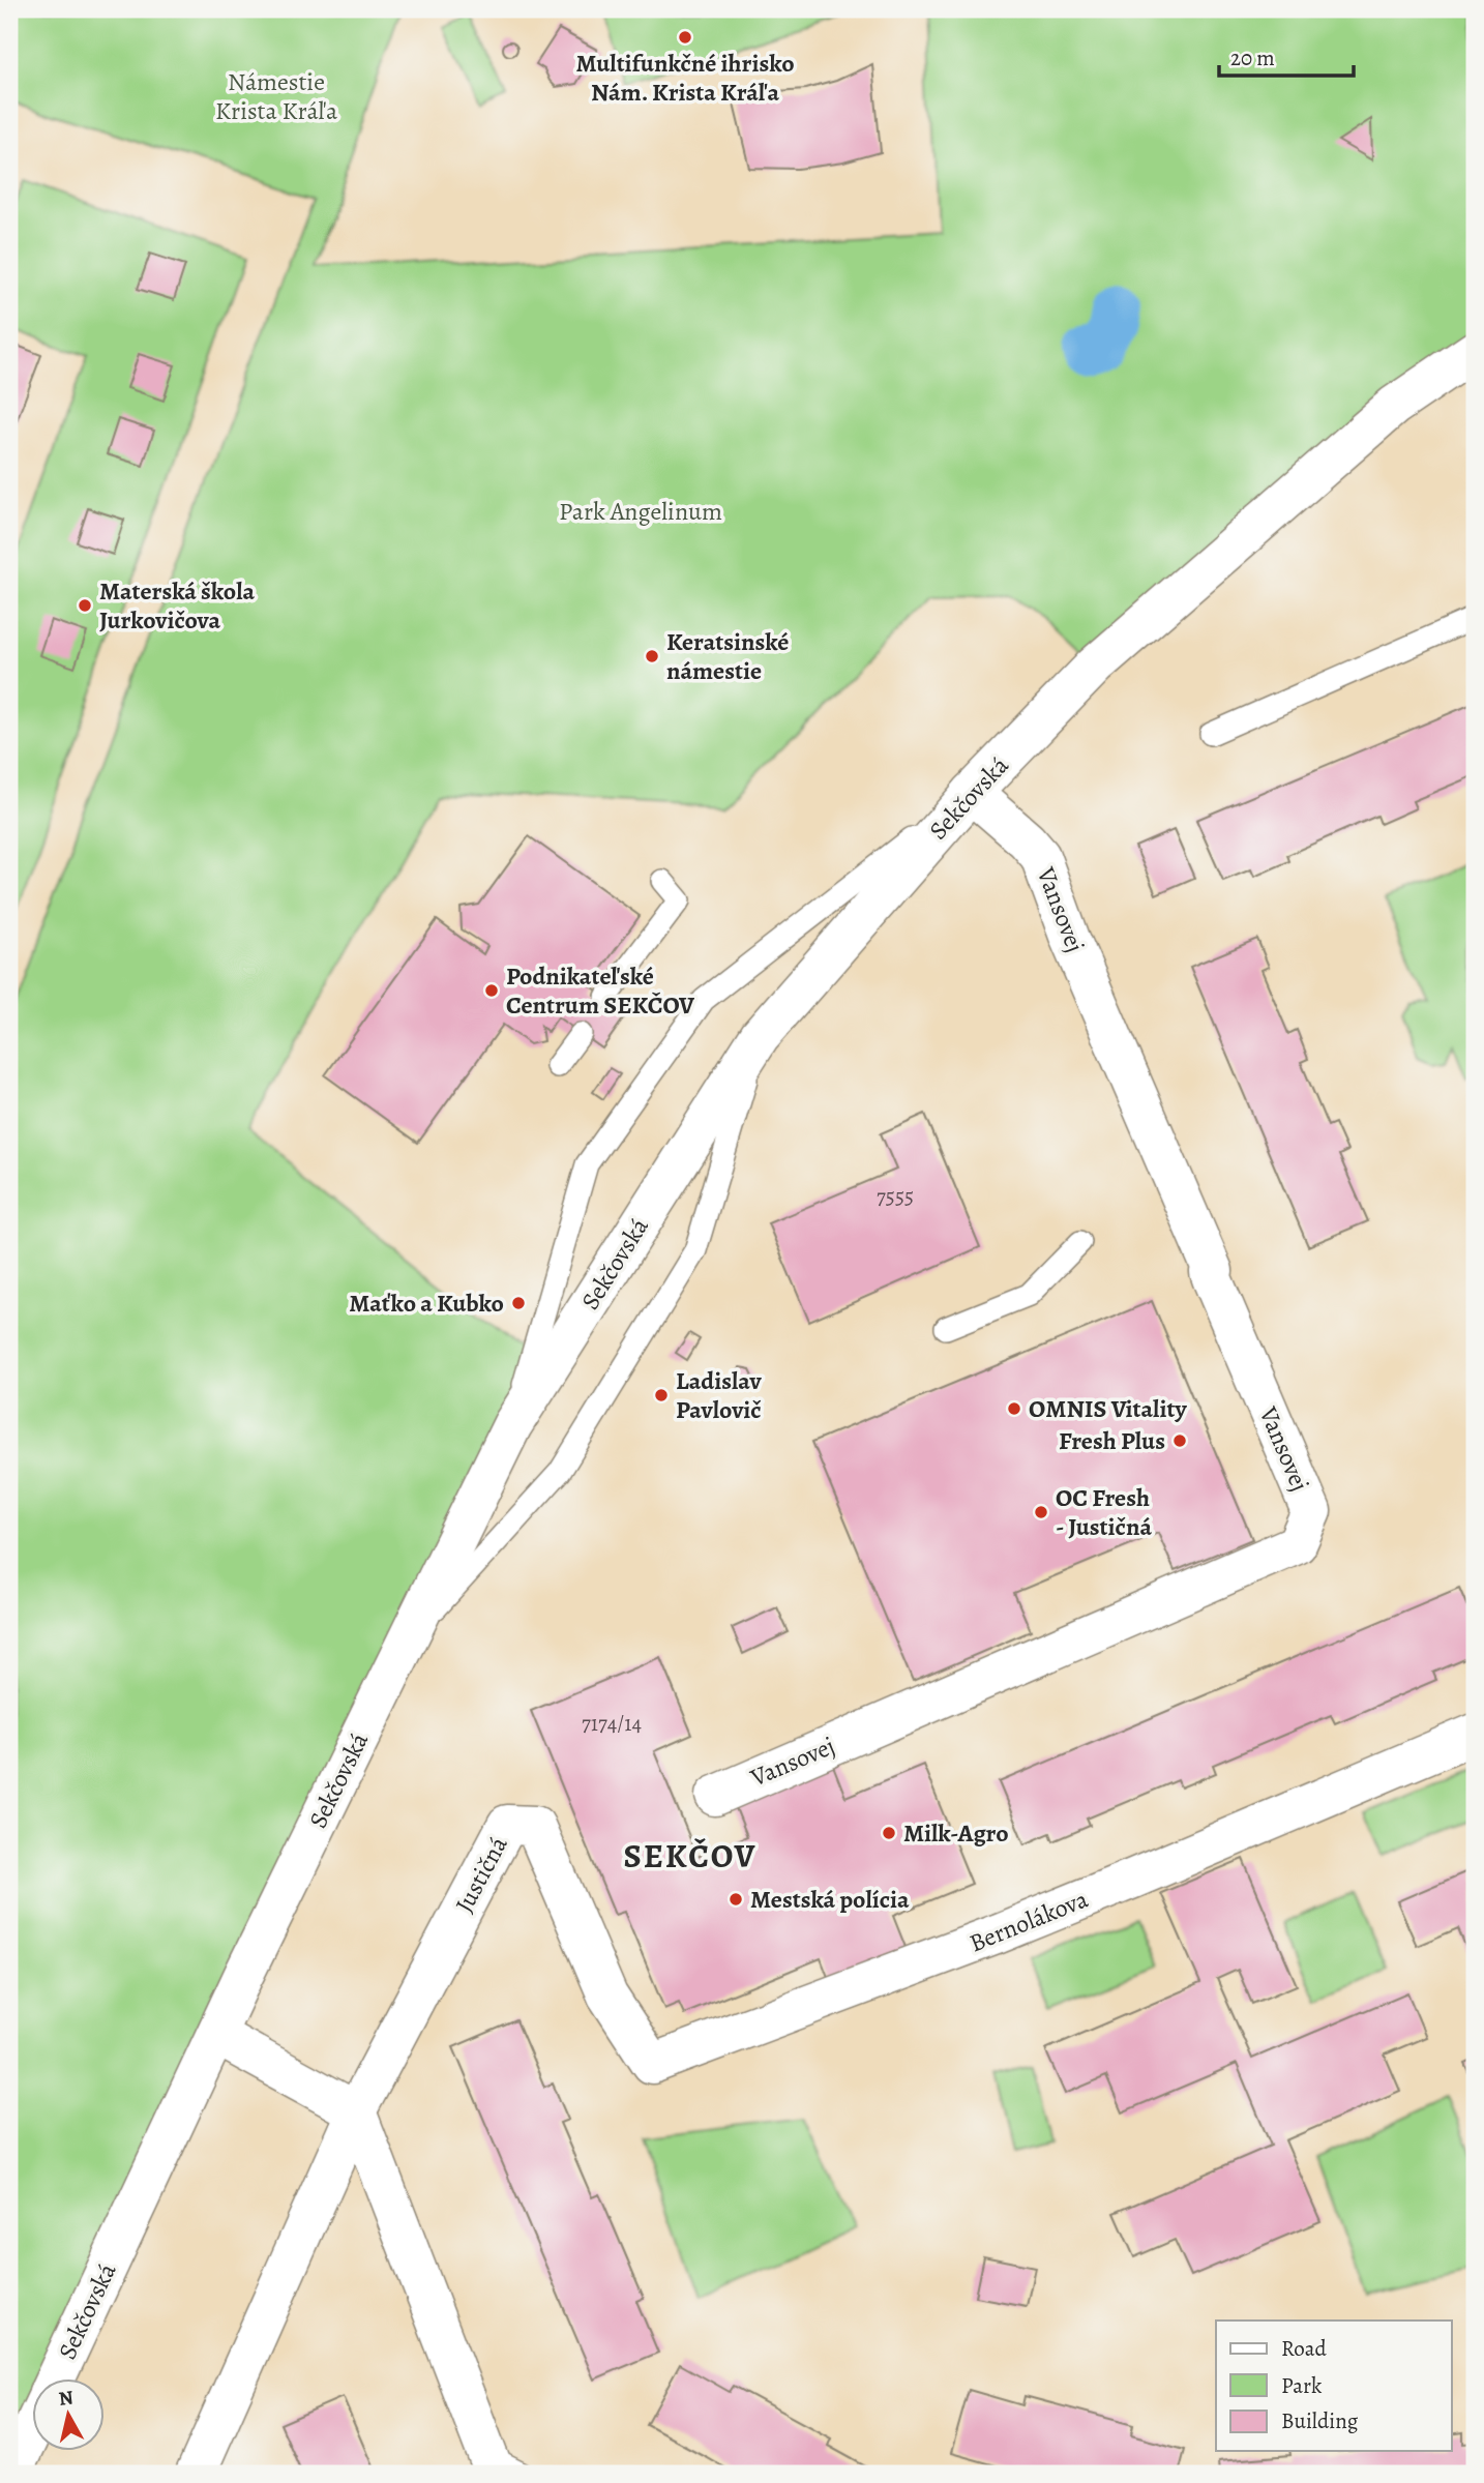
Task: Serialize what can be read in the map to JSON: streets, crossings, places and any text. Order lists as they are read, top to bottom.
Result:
{
  "streets": {
    "street": [
      "Sekčovská",
      "Vansovej",
      "Justičná",
      "Bernolákova"
    ]
  },
  "crossings": [
    ["Sekčovská", "Vansovej"],
    ["Justičná", "Bernolákova"]
  ],
  "districts": ["SEKČOV"],
  "parks": ["Námestie Krista Kráľa", "Park Angelinum"],
  "places": [
    "Multifunkčné ihrisko Nám. Krista Kráľa",
    "Materská škola Jurkovičova",
    "Keratsinské námestie",
    "Podnikateľské Centrum SEKČOV",
    "Maťko a Kubko",
    "Ladislav Pavlovič",
    "OMNIS Vitality",
    "Fresh Plus",
    "OC Fresh - Justičná",
    "Milk-Agro",
    "Mestská polícia"
  ],
  "house_numbers": ["7555", "7174/14"],
  "legend": ["Road", "Park", "Building"],
  "scale_bar": "20 m",
  "north": "top"
}
